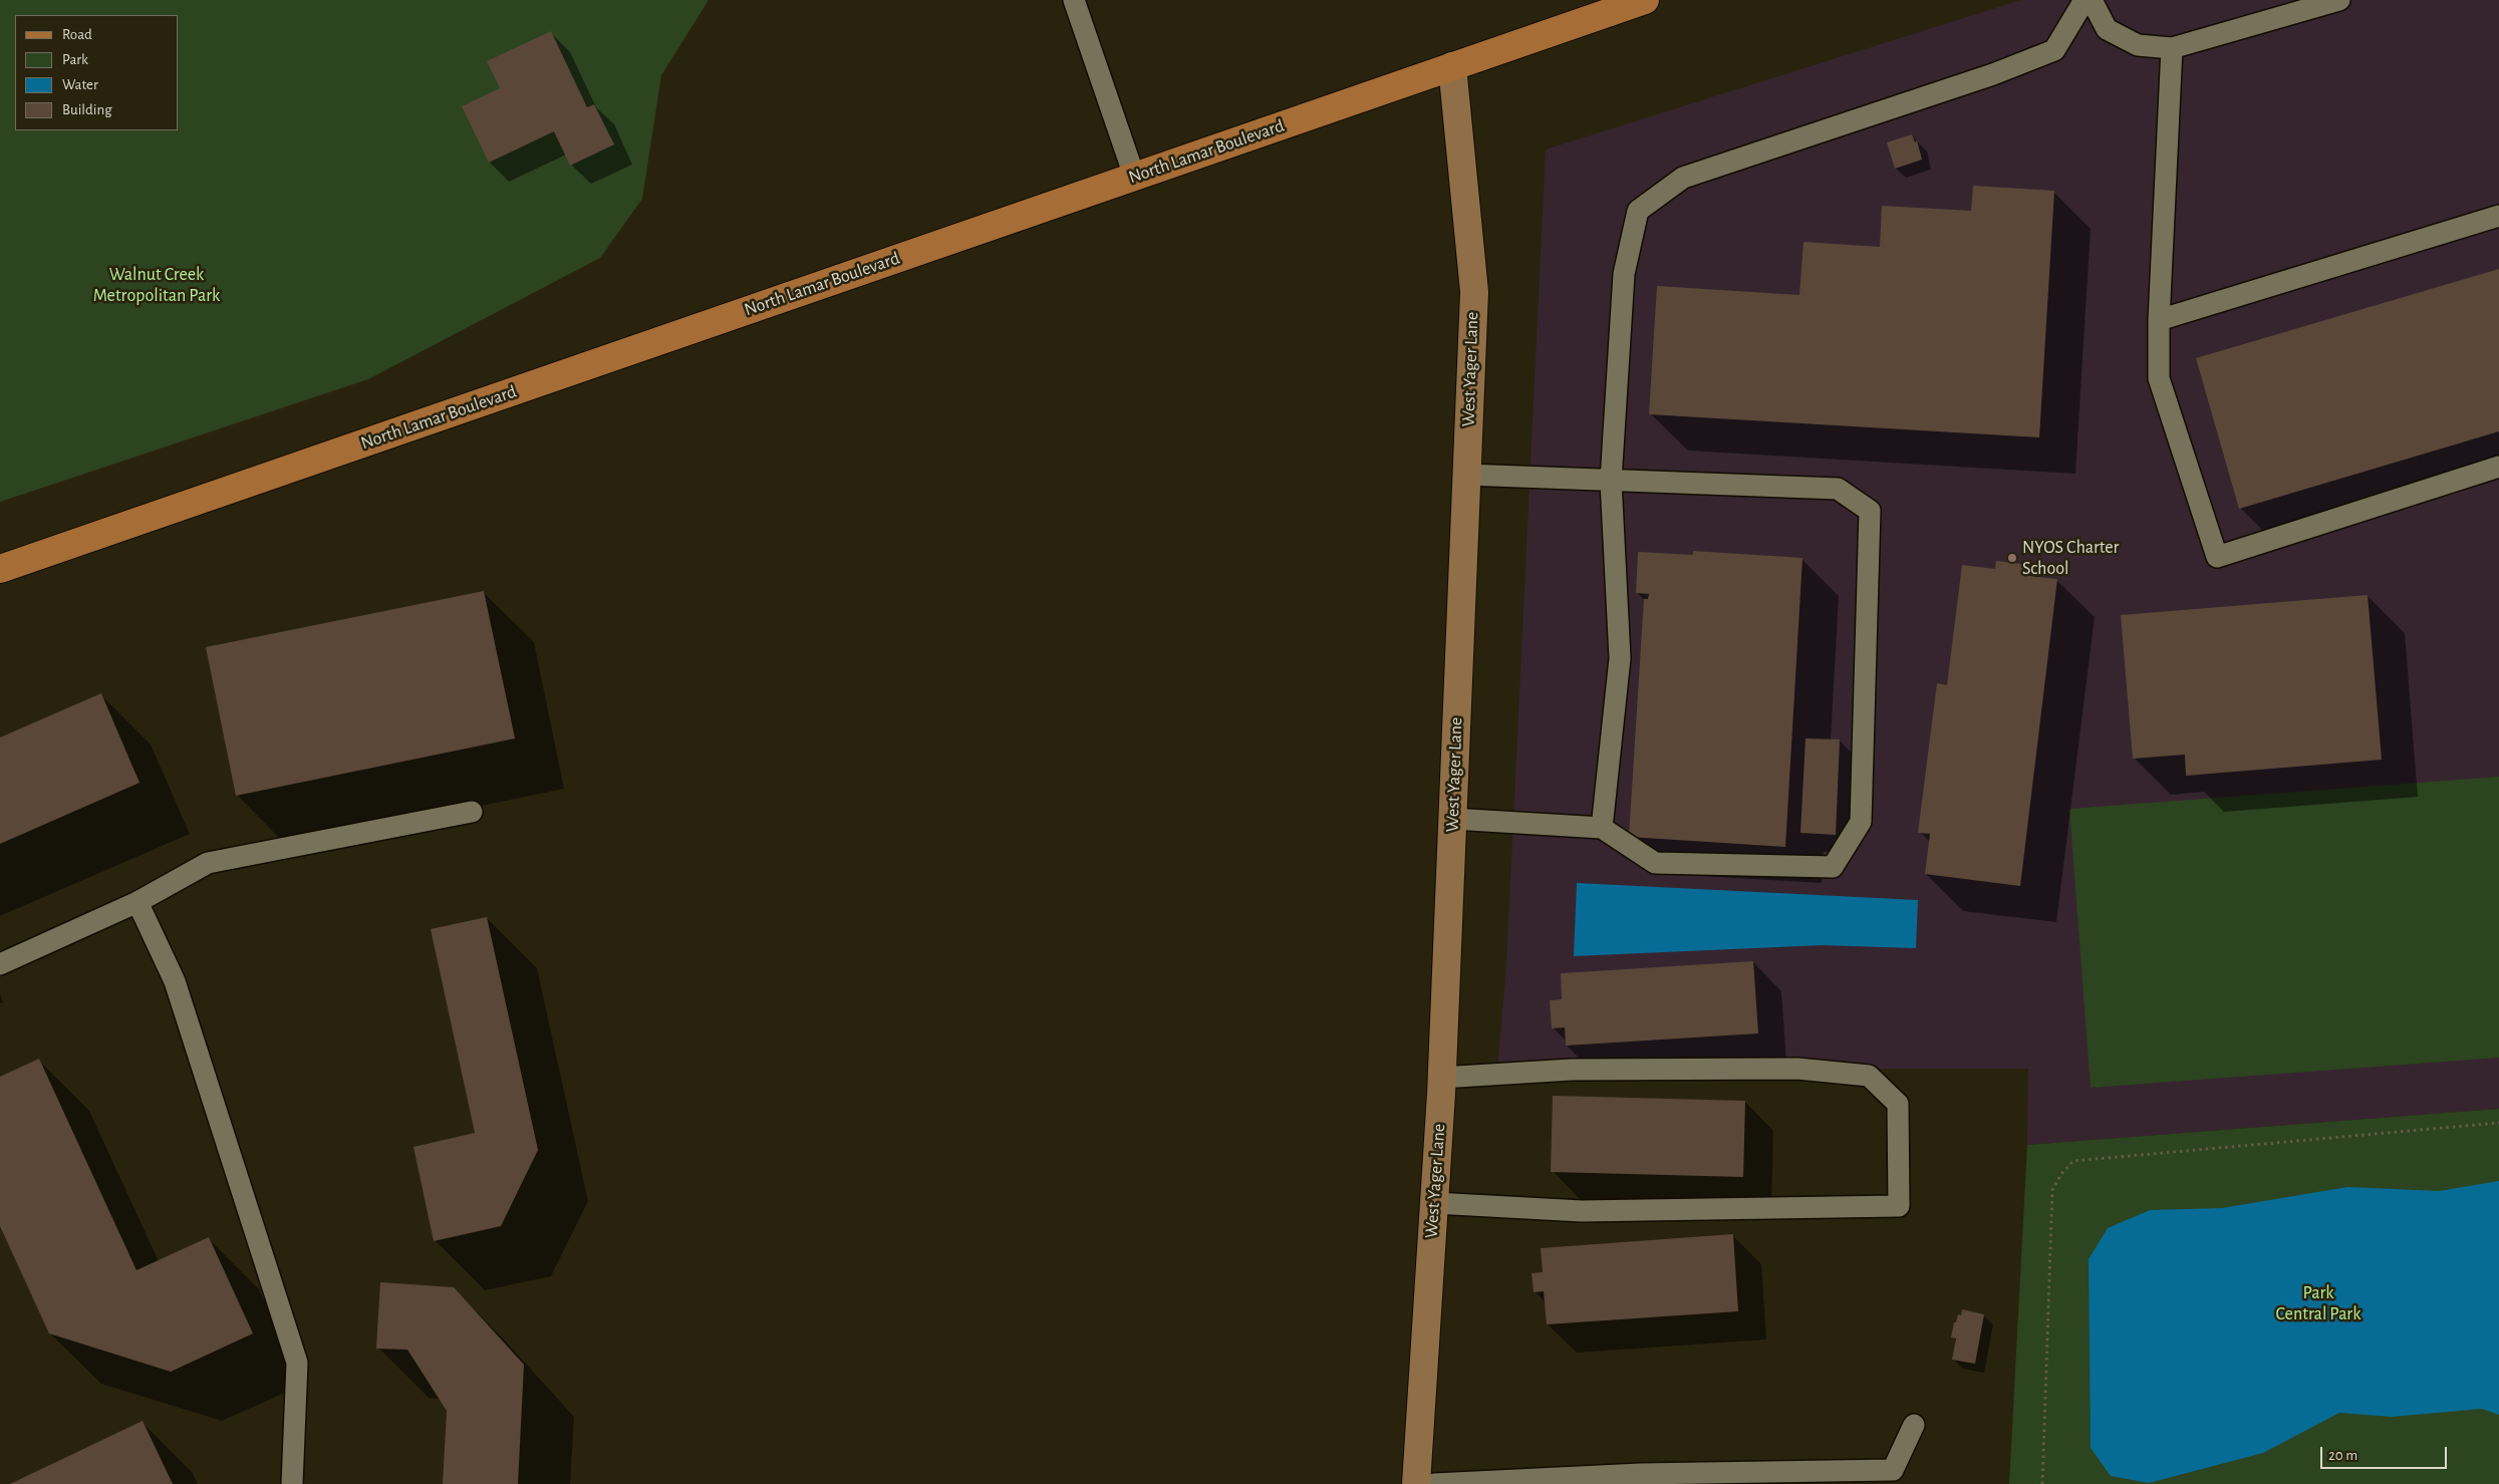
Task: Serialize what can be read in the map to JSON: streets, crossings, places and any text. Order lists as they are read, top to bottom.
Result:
{
  "streets": {
    "main road": ["North Lamar Boulevard", "West Yager Lane"]
  },
  "crossings": [
    ["North Lamar Boulevard", "West Yager Lane"]
  ],
  "parks": ["Walnut Creek Metropolitan Park", "Park Central Park"],
  "places": ["NYOS Charter School"],
  "legend": [
    "Road",
    "Park",
    "Water",
    "Building"
  ],
  "scale_bar": "20 m"
}
